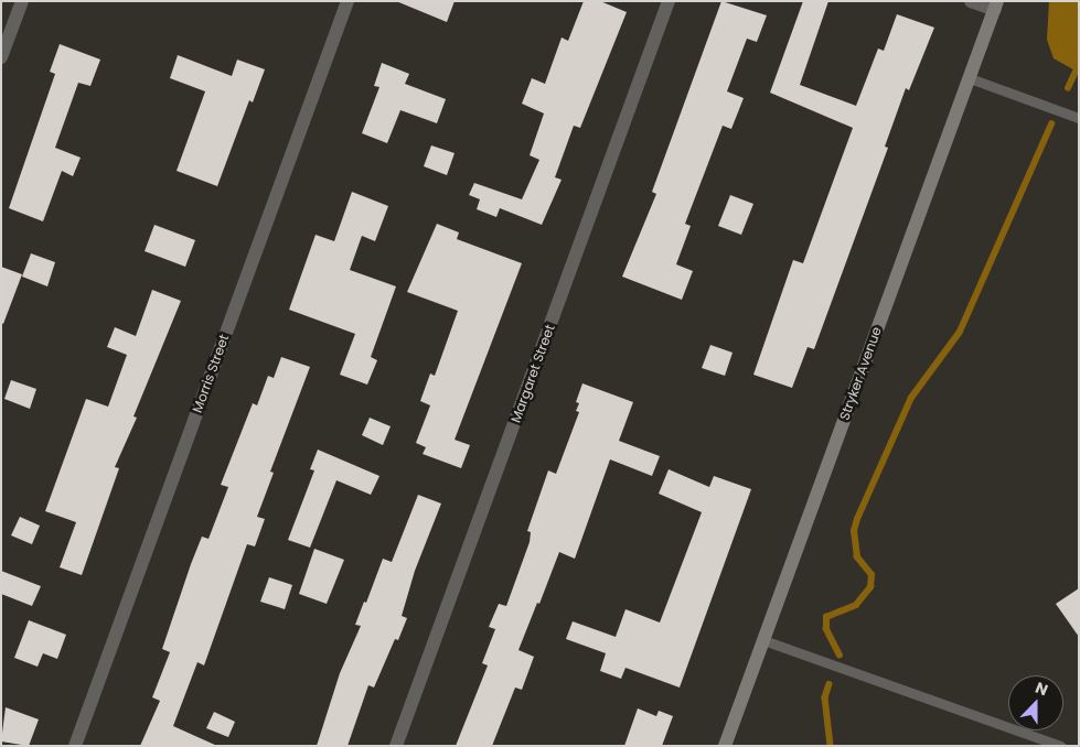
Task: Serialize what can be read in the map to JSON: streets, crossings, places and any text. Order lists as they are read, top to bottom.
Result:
{
  "streets": {
    "street": ["Morris Street", "Margaret Street", "Stryker Avenue"]
  },
  "north": "top"
}
